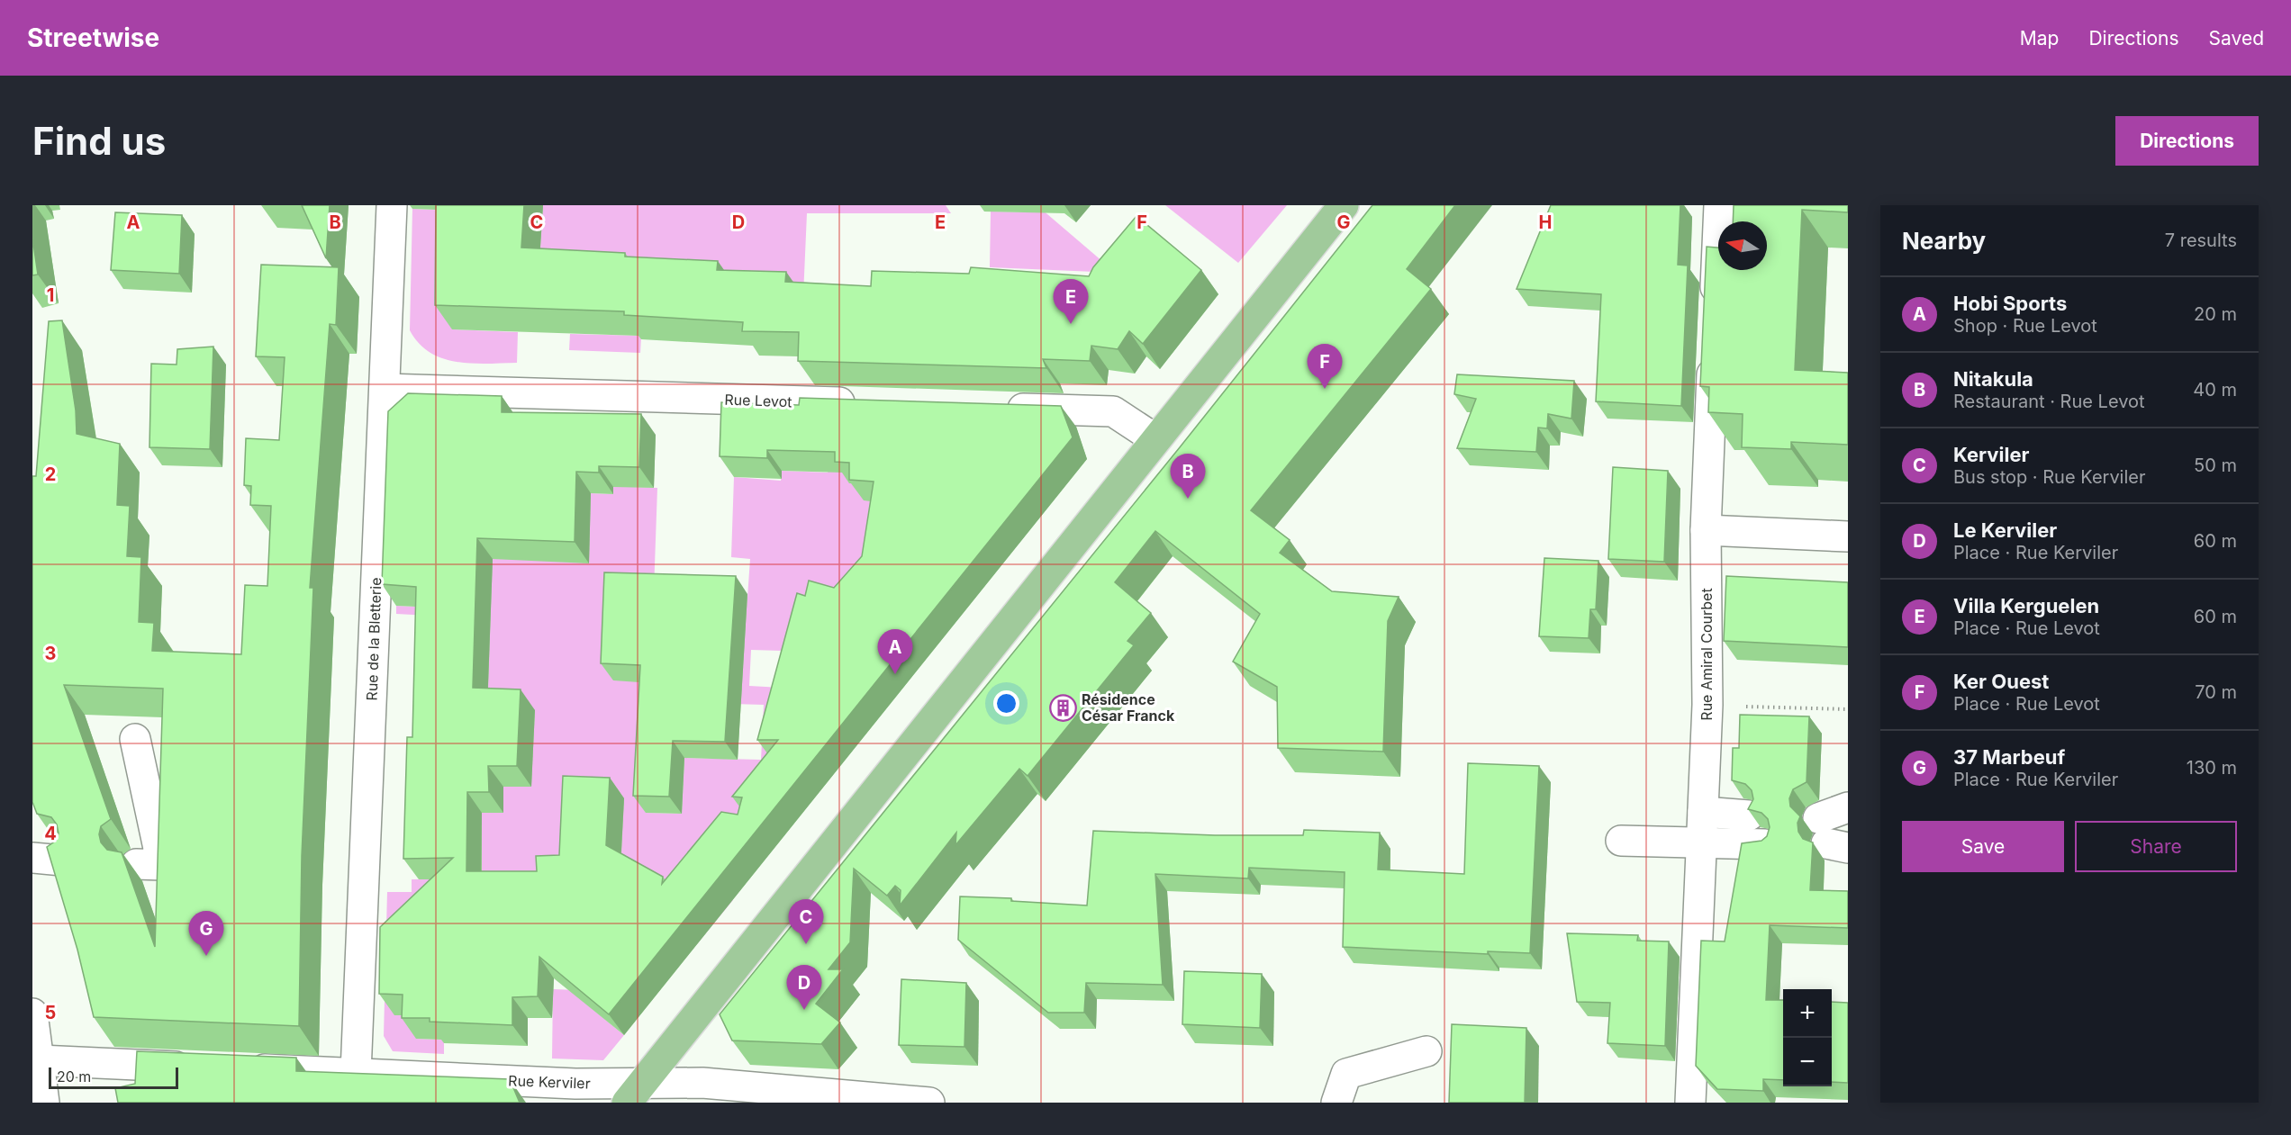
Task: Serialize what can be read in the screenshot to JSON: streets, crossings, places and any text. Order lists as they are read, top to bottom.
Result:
{
  "streets": {
    "street": [
      "Rue Levot",
      "Rue de la Bletterie",
      "Rue Amiral Courbet",
      "Rue Kerviler"
    ]
  },
  "crossings": [
    ["Rue Levot", "Rue de la Bletterie"],
    ["Rue de la Bletterie", "Rue Kerviler"]
  ],
  "places": {
    "building": ["Résidence César Franck"]
  },
  "scale_bar": "20 m",
  "north": "left",
  "page": {
    "header": "Streetwise",
    "nav": ["Map", "Directions", "Saved"],
    "buttons": [
      "Directions",
      ["Save", "Share"]
    ],
    "title": "Find us",
    "heading": ["Nearby", "7 results"],
    "list": [
      {
        "mark": "A",
        "name": "Hobi Sports",
        "note": "Shop · Rue Levot",
        "value": "20 m"
      },
      {
        "mark": "B",
        "name": "Nitakula",
        "note": "Restaurant · Rue Levot",
        "value": "40 m"
      },
      {
        "mark": "C",
        "name": "Kerviler",
        "note": "Bus stop · Rue Kerviler",
        "value": "50 m"
      },
      {
        "mark": "D",
        "name": "Le Kerviler",
        "note": "Place · Rue Kerviler",
        "value": "60 m"
      },
      {
        "mark": "E",
        "name": "Villa Kerguelen",
        "note": "Place · Rue Levot",
        "value": "60 m"
      },
      {
        "mark": "F",
        "name": "Ker Ouest",
        "note": "Place · Rue Levot",
        "value": "70 m"
      },
      {
        "mark": "G",
        "name": "37 Marbeuf",
        "note": "Place · Rue Kerviler",
        "value": "130 m"
      }
    ],
    "pins": [
      "E",
      "F",
      "B",
      "A",
      "C",
      "G",
      "D"
    ],
    "map_buttons": ["+", "−"],
    "scale": "20 m"
  },
  "grid": {
    "columns": [
      "A",
      "B",
      "C",
      "D",
      "E",
      "F",
      "G",
      "H"
    ],
    "rows": [
      "1",
      "2",
      "3",
      "4",
      "5"
    ]
  }
}
